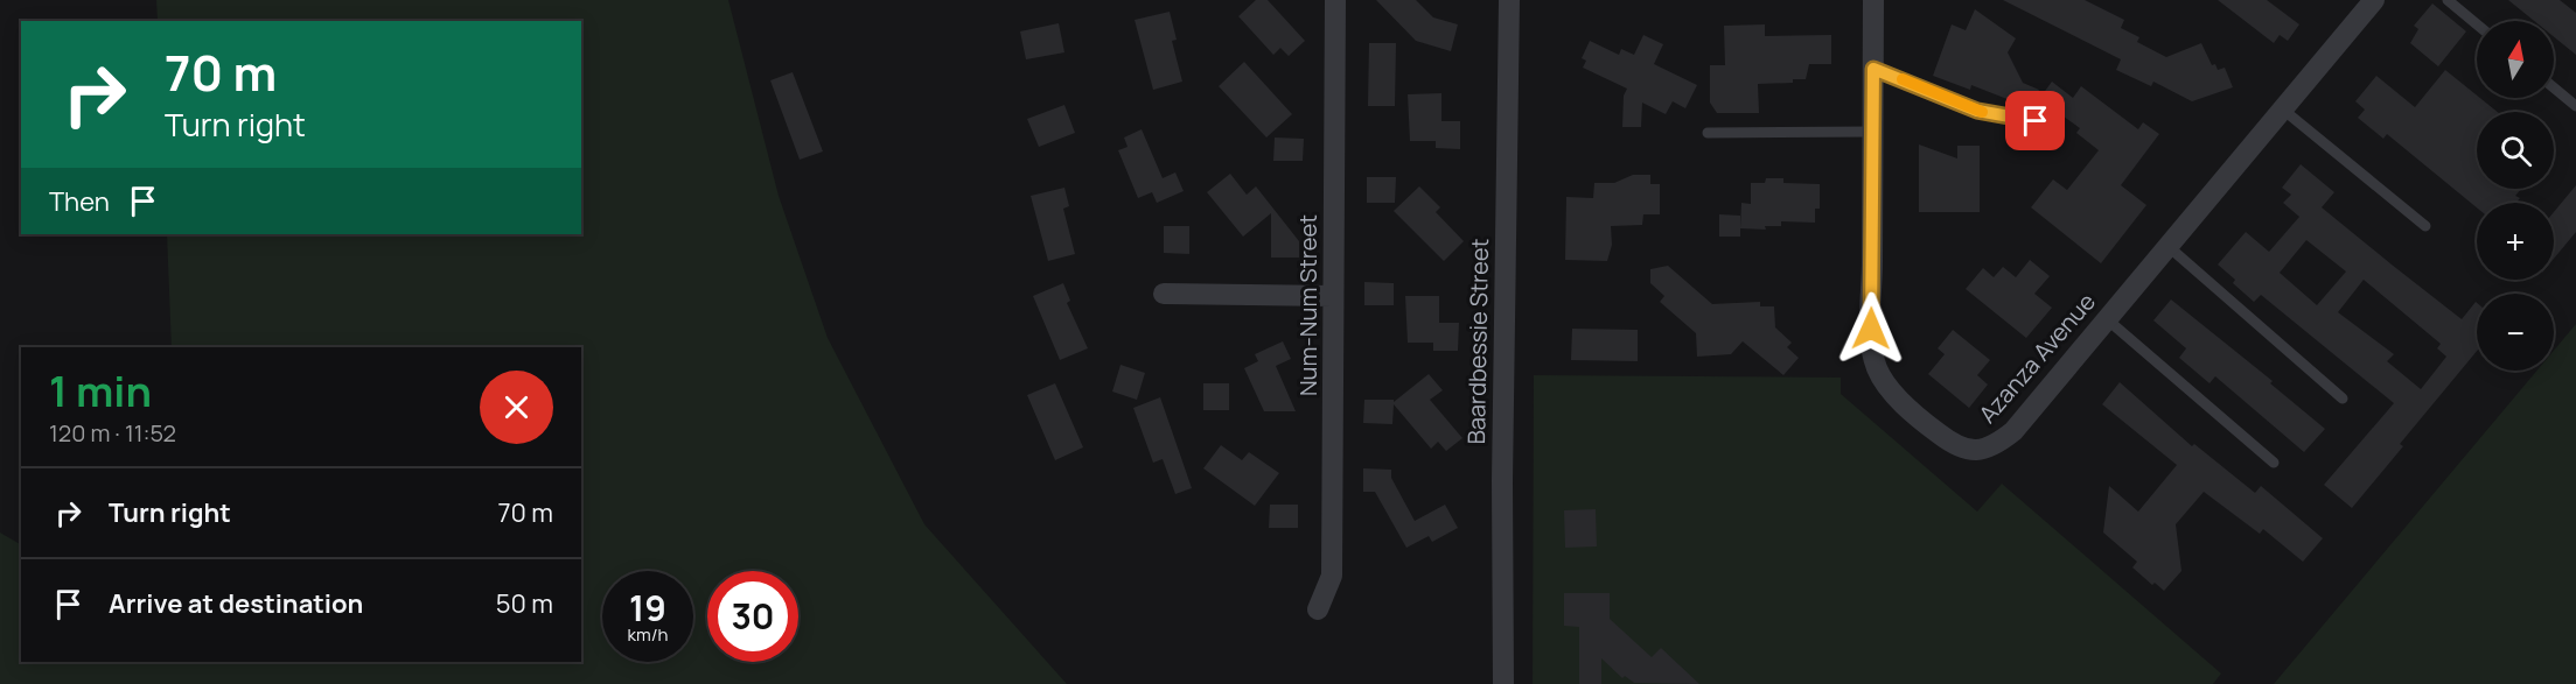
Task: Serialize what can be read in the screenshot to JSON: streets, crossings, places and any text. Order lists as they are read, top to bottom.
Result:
{
  "streets": {
    "street": ["Num-Num Street", "Baardbessie Street", "Azanza Avenue"]
  },
  "north": "top",
  "page": {
    "map_buttons": ["+", "−"],
    "turn": ["70 m", "Turn right"],
    "then": "Then",
    "heading": ["1 min", "120 m · 11:52"],
    "list": [
      {
        "name": "Turn right",
        "value": "70 m"
      },
      {
        "name": "Arrive at destination",
        "value": "50 m"
      }
    ],
    "speed": "19 km/h",
    "limit": "30"
  }
}
